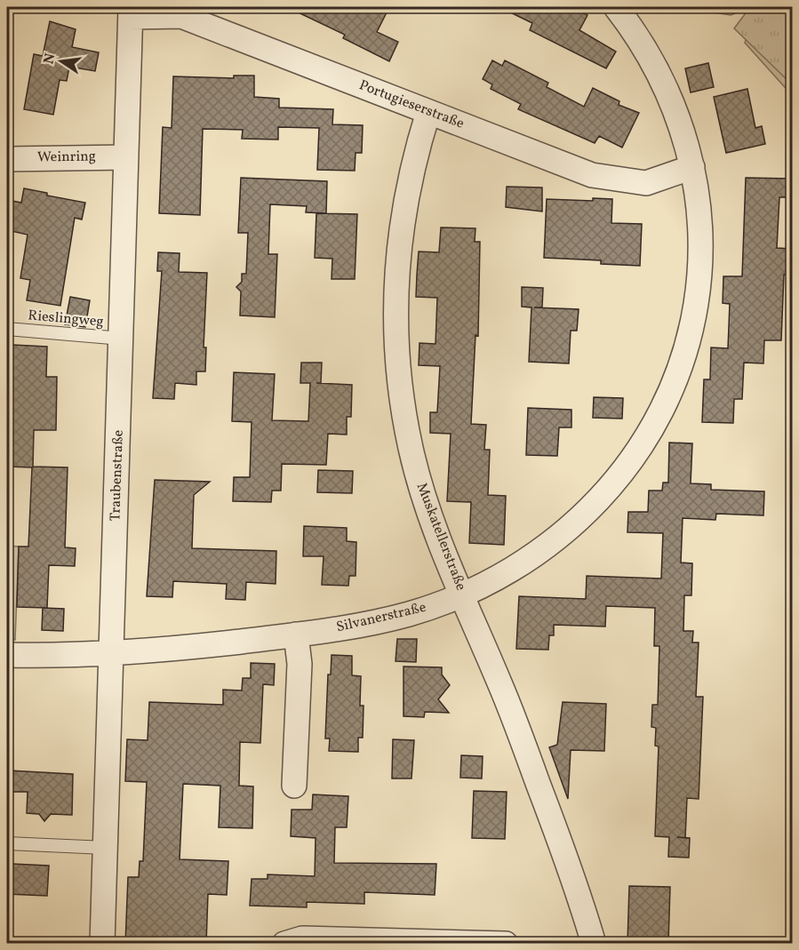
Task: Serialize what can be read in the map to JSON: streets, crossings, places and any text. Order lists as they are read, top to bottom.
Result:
{
  "streets": {
    "street": [
      "Portugieserstraße",
      "Weinring",
      "Traubenstraße",
      "Muskatellerstraße",
      "Silvanerstraße"
    ],
    "lane": ["Rieslingweg"]
  },
  "crossings": [
    ["Portugieserstraße", "Traubenstraße"],
    ["Portugieserstraße", "Muskatellerstraße"],
    ["Portugieserstraße", "Silvanerstraße"],
    ["Weinring", "Traubenstraße"],
    ["Rieslingweg", "Traubenstraße"],
    ["Traubenstraße", "Silvanerstraße"],
    ["Muskatellerstraße", "Silvanerstraße"]
  ],
  "north": "left"
}
